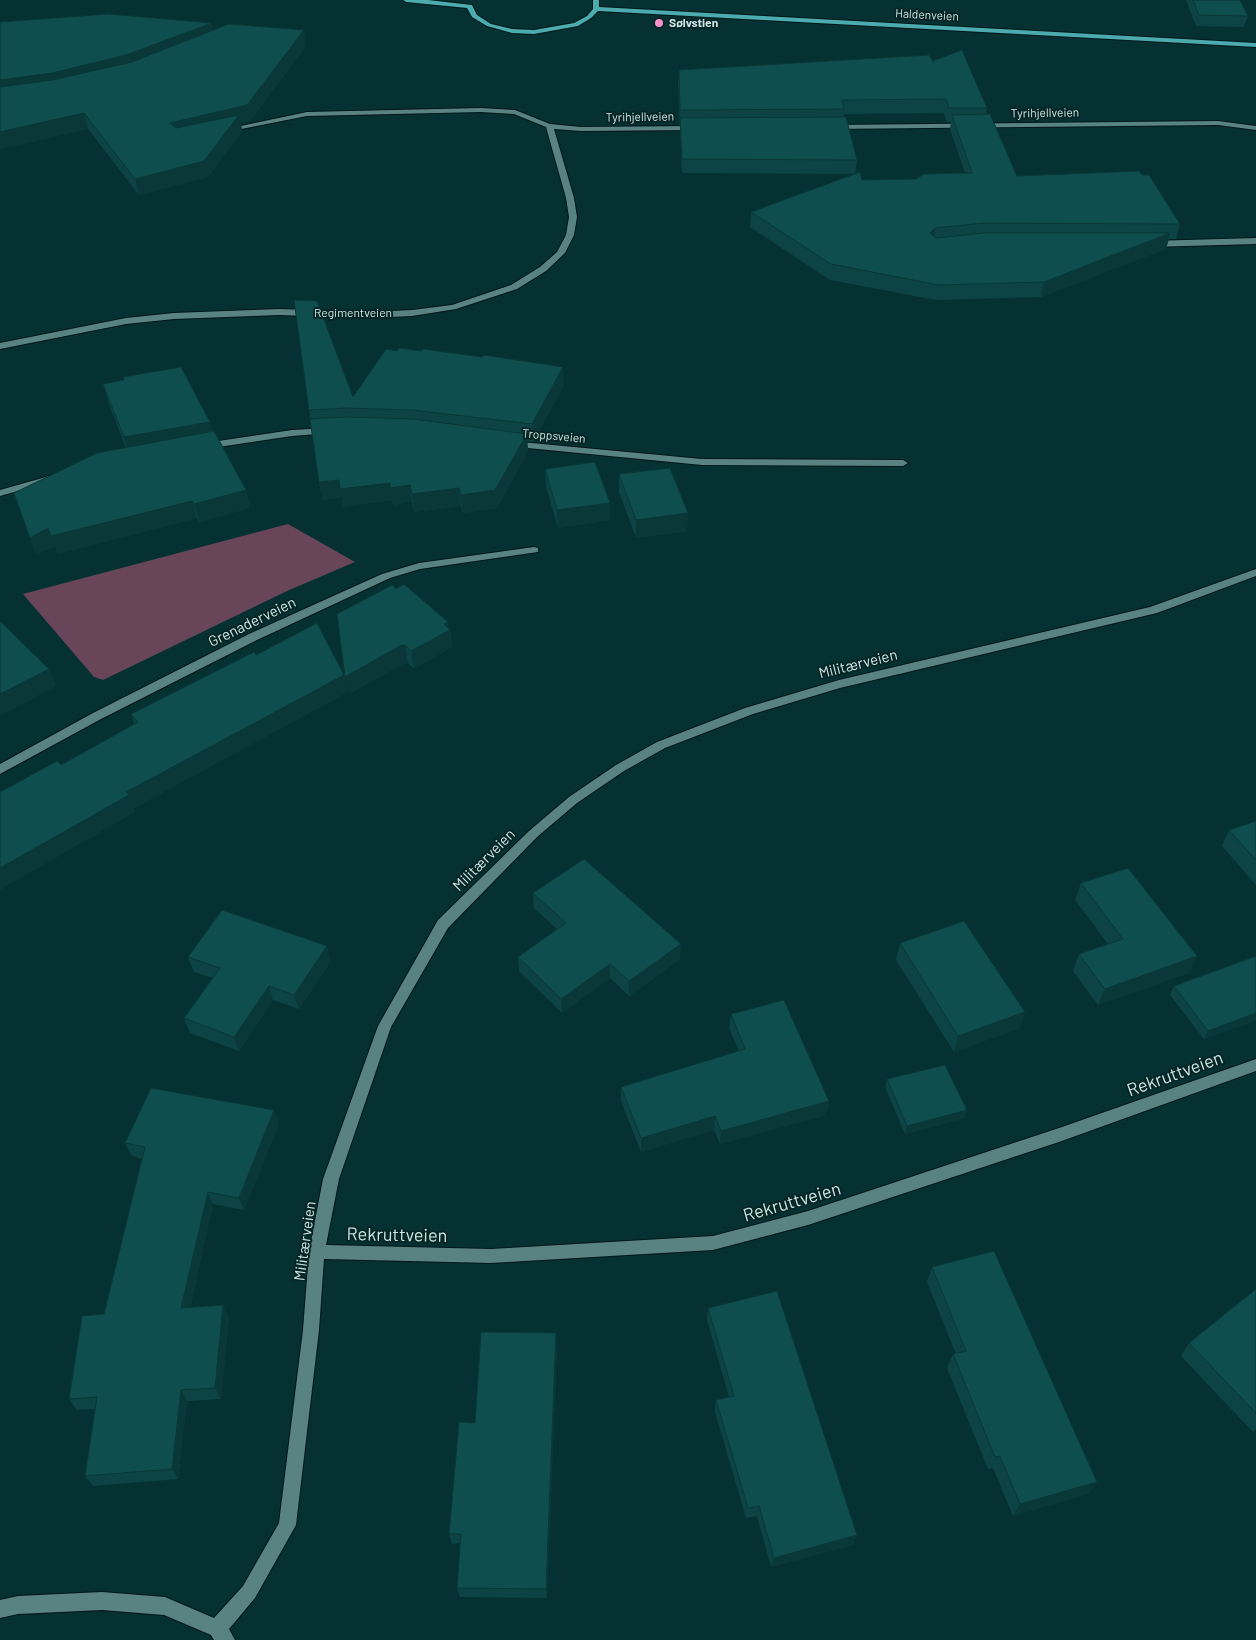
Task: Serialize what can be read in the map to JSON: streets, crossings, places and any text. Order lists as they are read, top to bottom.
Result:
{
  "streets": {
    "main road": ["Haldenveien"],
    "street": [
      "Tyrihjellveien",
      "Regimentveien",
      "Troppsveien",
      "Grenaderveien",
      "Militærveien",
      "Rekruttveien"
    ]
  },
  "crossings": [
    ["Tyrihjellveien", "Regimentveien"],
    ["Militærveien", "Rekruttveien"]
  ],
  "places": ["Sølvstien"]
}
